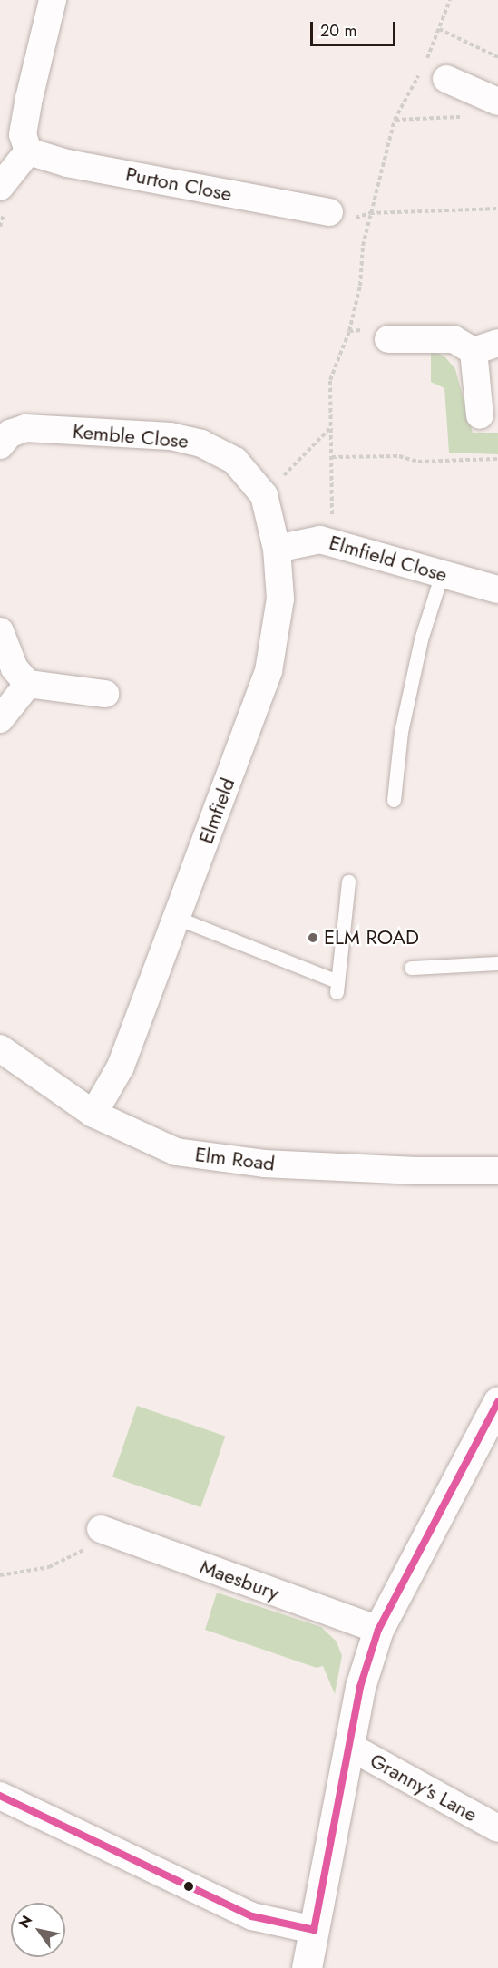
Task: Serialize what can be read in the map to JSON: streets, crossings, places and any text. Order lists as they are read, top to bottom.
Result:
{
  "streets": {
    "street": [
      "Purton Close",
      "Kemble Close",
      "Elmfield Close",
      "Elmfield",
      "Elm Road",
      "Maesbury",
      "Granny's Lane"
    ]
  },
  "crossings": [
    ["Kemble Close", "Elmfield"],
    ["Elmfield Close", "Elmfield"],
    ["Elmfield", "Elm Road"]
  ],
  "places": ["ELM ROAD"],
  "scale_bar": "20 m",
  "north": "top left"
}
